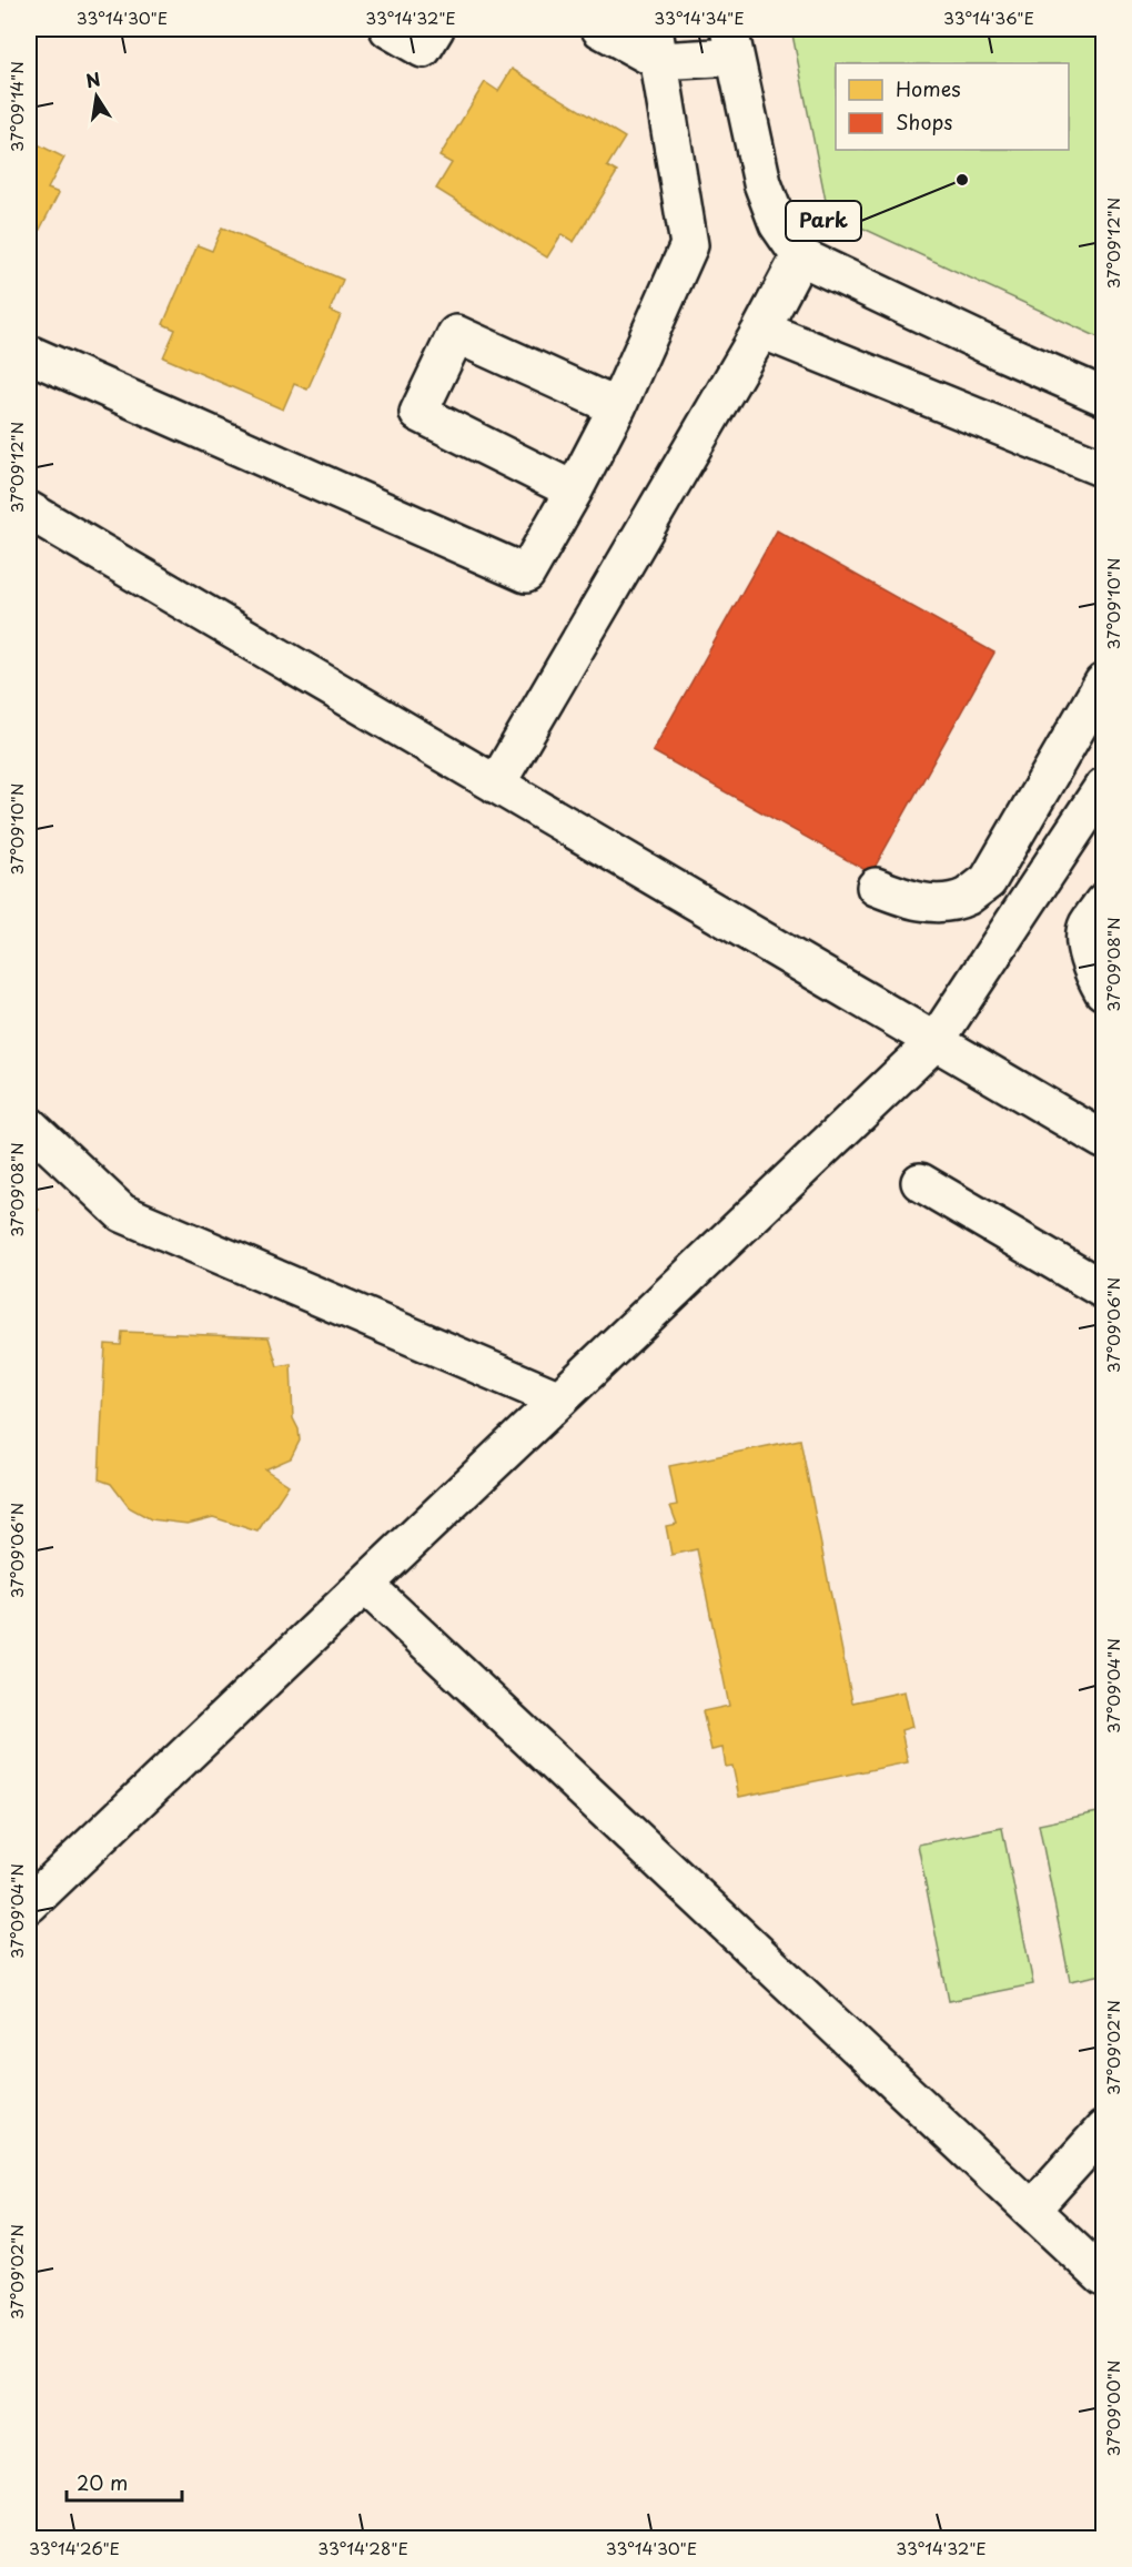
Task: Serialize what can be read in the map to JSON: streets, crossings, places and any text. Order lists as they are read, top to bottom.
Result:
{
  "places": ["Park"],
  "legend": ["Homes", "Shops"],
  "scale_bar": "20 m",
  "north": "top",
  "coordinates": [
    "33°14'30\"E",
    "33°14'32\"E",
    "33°14'34\"E",
    "33°14'36\"E",
    "37°09'14\"N",
    "37°09'12\"N",
    "37°09'10\"N",
    "37°09'08\"N",
    "37°09'06\"N",
    "37°09'04\"N",
    "37°09'02\"N",
    "37°09'00\"N",
    "33°14'26\"E",
    "33°14'28\"E"
  ]
}
